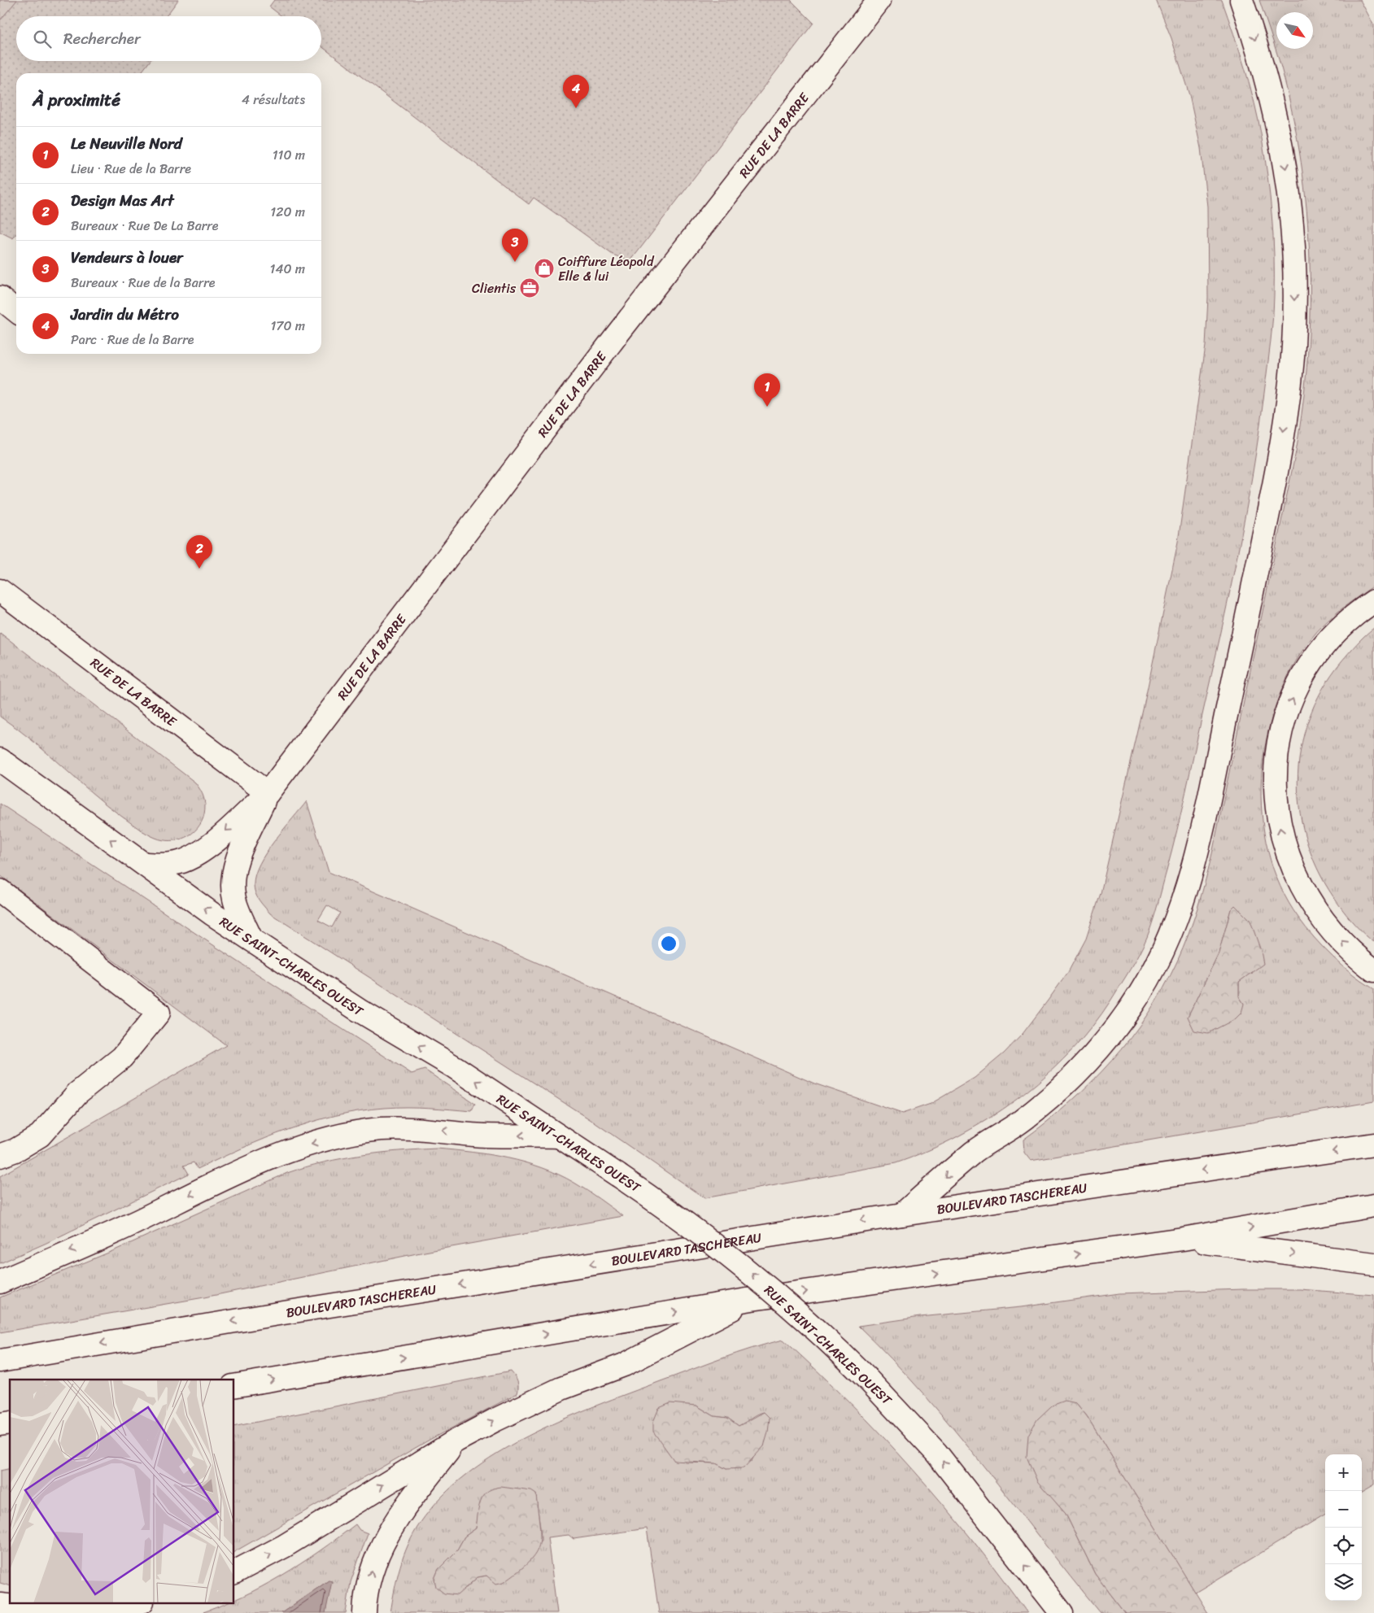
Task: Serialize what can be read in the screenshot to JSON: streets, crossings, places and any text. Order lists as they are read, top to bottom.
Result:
{
  "streets": {
    "main road": ["RUE DE LA BARRE", "RUE SAINT-CHARLES OUEST", "BOULEVARD TASCHEREAU"]
  },
  "crossings": [
    ["RUE DE LA BARRE", "RUE SAINT-CHARLES OUEST"]
  ],
  "one_way": ["RUE SAINT-CHARLES OUEST"],
  "places": {
    "shop": ["Coiffure Léopold Elle & lui"],
    "office": ["Clientis"]
  },
  "north": "bottom right",
  "page": {
    "search": "Rechercher",
    "heading": ["À proximité", "4 résultats"],
    "pins": [
      "4",
      "3",
      "1",
      "2"
    ],
    "list": [
      {
        "mark": "1",
        "name": "Le Neuville Nord",
        "note": "Lieu · Rue de la Barre",
        "value": "110 m"
      },
      {
        "mark": "2",
        "name": "Design Mas Art",
        "note": "Bureaux · Rue De La Barre",
        "value": "120 m"
      },
      {
        "mark": "3",
        "name": "Vendeurs à louer",
        "note": "Bureaux · Rue de la Barre",
        "value": "140 m"
      },
      {
        "mark": "4",
        "name": "Jardin du Métro",
        "note": "Parc · Rue de la Barre",
        "value": "170 m"
      }
    ],
    "map_buttons": ["+", "−"]
  }
}
